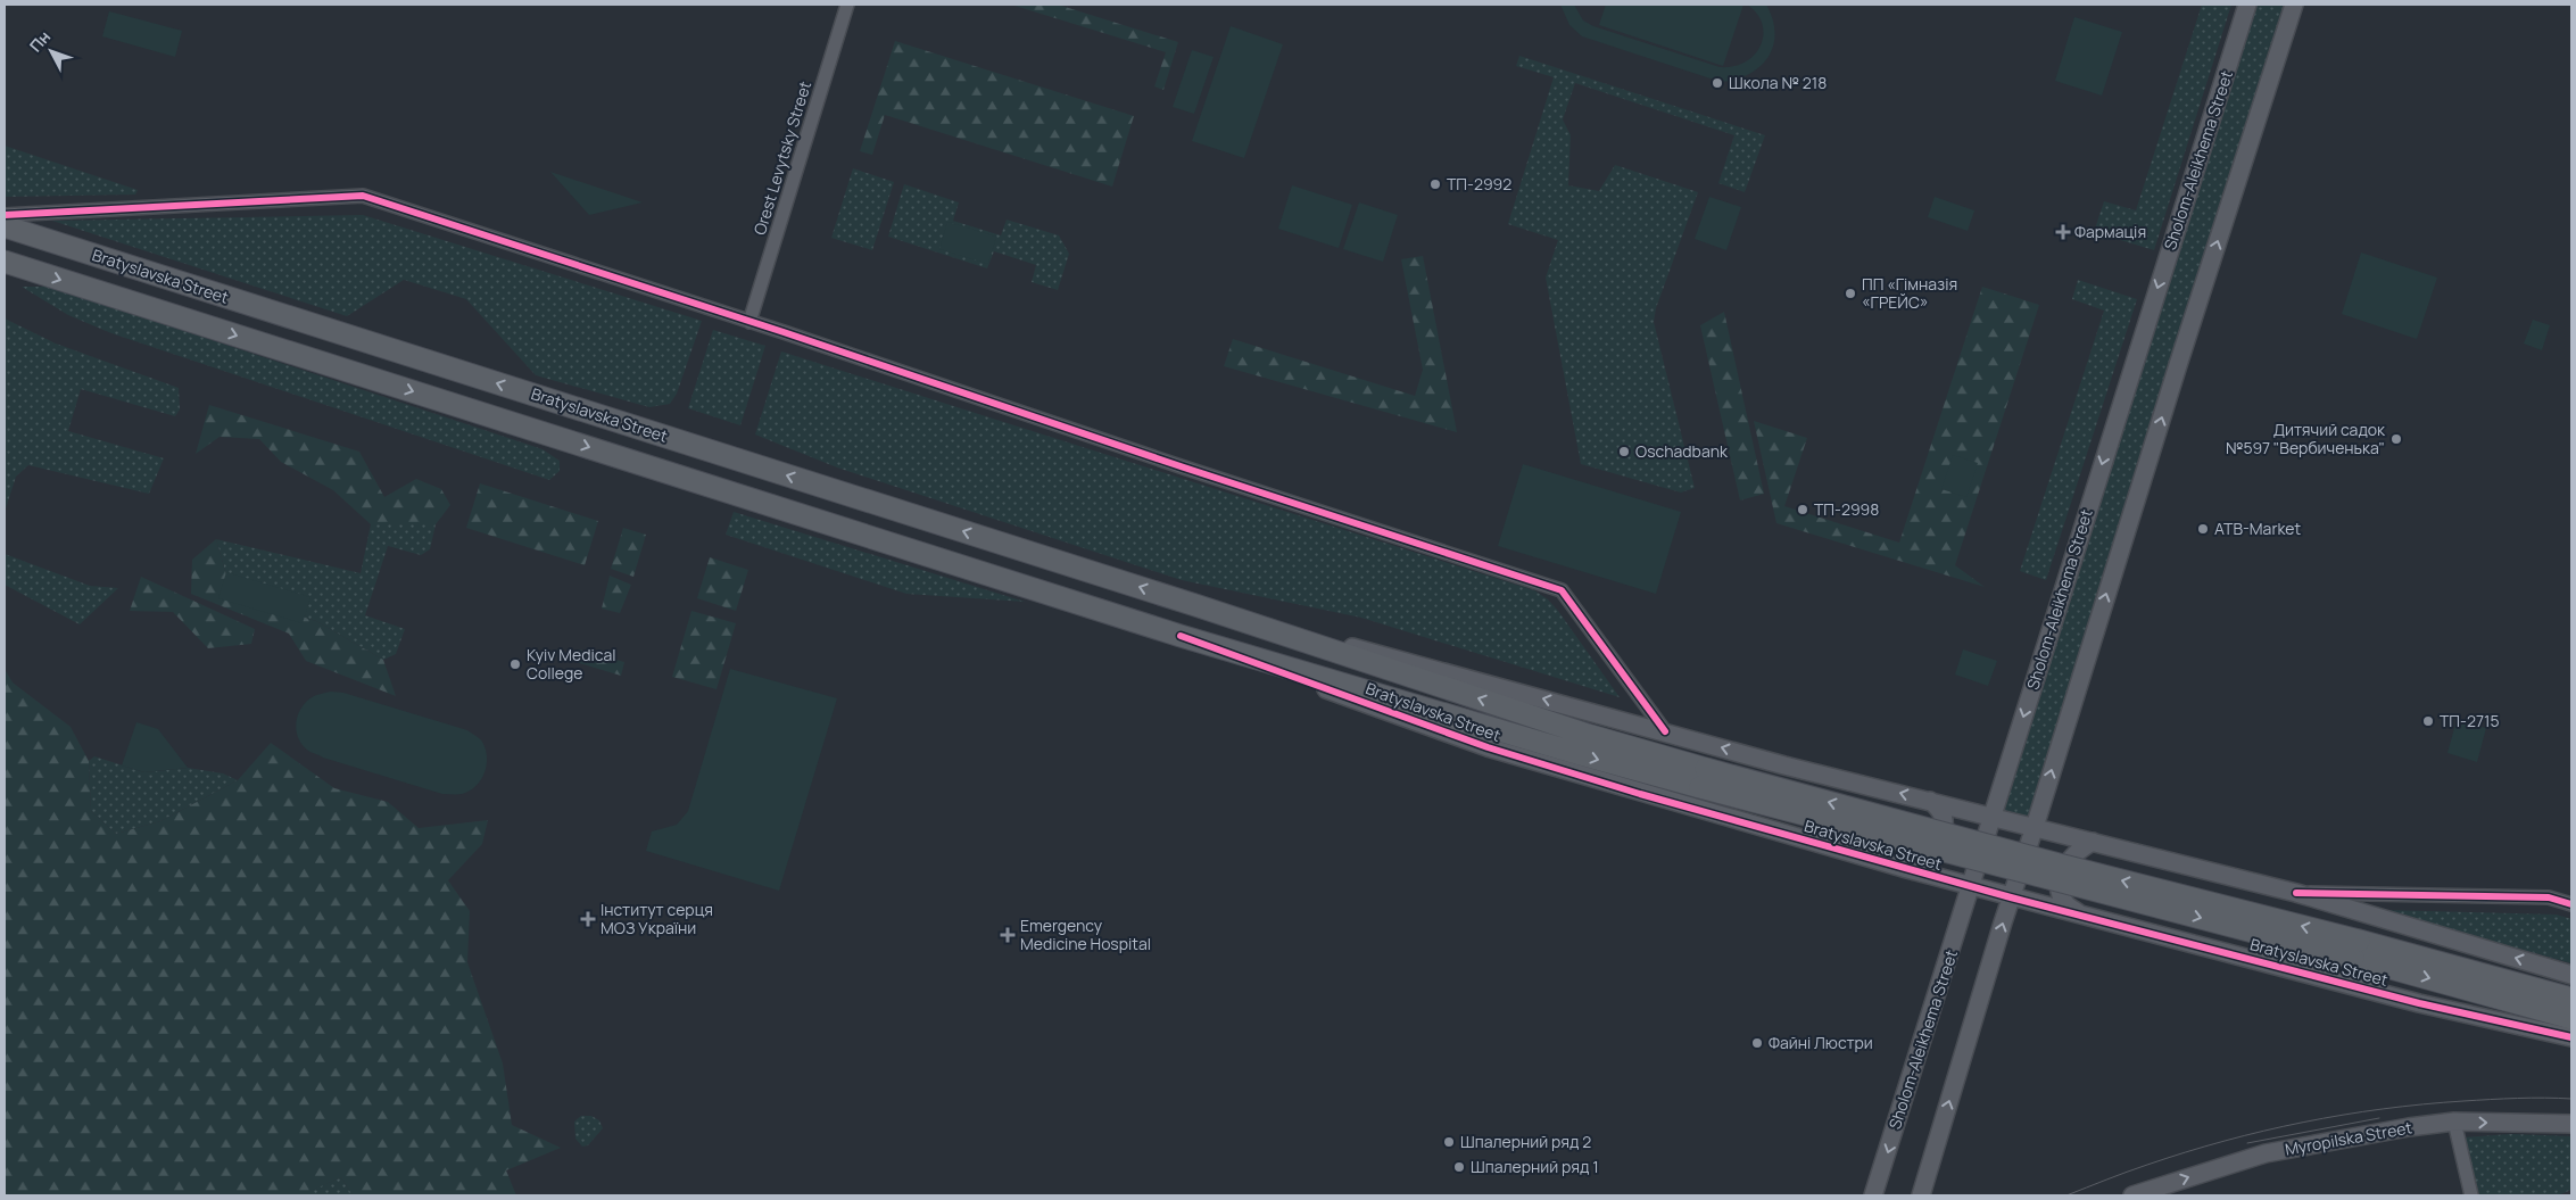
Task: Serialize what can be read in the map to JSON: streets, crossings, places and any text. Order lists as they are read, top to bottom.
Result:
{
  "streets": {
    "main road": ["Bratyslavska Street"],
    "street": ["Orest Levytsky Street", "Sholom-Aleikhema Street", "Myropilska Street"]
  },
  "crossings": [
    ["Sholom-Aleikhema Street", "Bratyslavska Street"]
  ],
  "one_way": ["Myropilska Street"],
  "places": {
    "other": [
      "Школа № 218",
      "ТП-2992",
      "ПП «Гімназія «ГРЕЙС»",
      "Дитячий садок №597 \"Вербиченька\"",
      "Oschadbank",
      "ТП-2998",
      "ATB-Market",
      "Kyiv Medical College",
      "ТП-2715",
      "Файні Люстри",
      "Шпалерний ряд 2",
      "Шпалерний ряд 1"
    ],
    "health": ["Фармація", "Інститут серця МОЗ України", "Emergency Medicine Hospital"]
  },
  "north": "top left"
}
